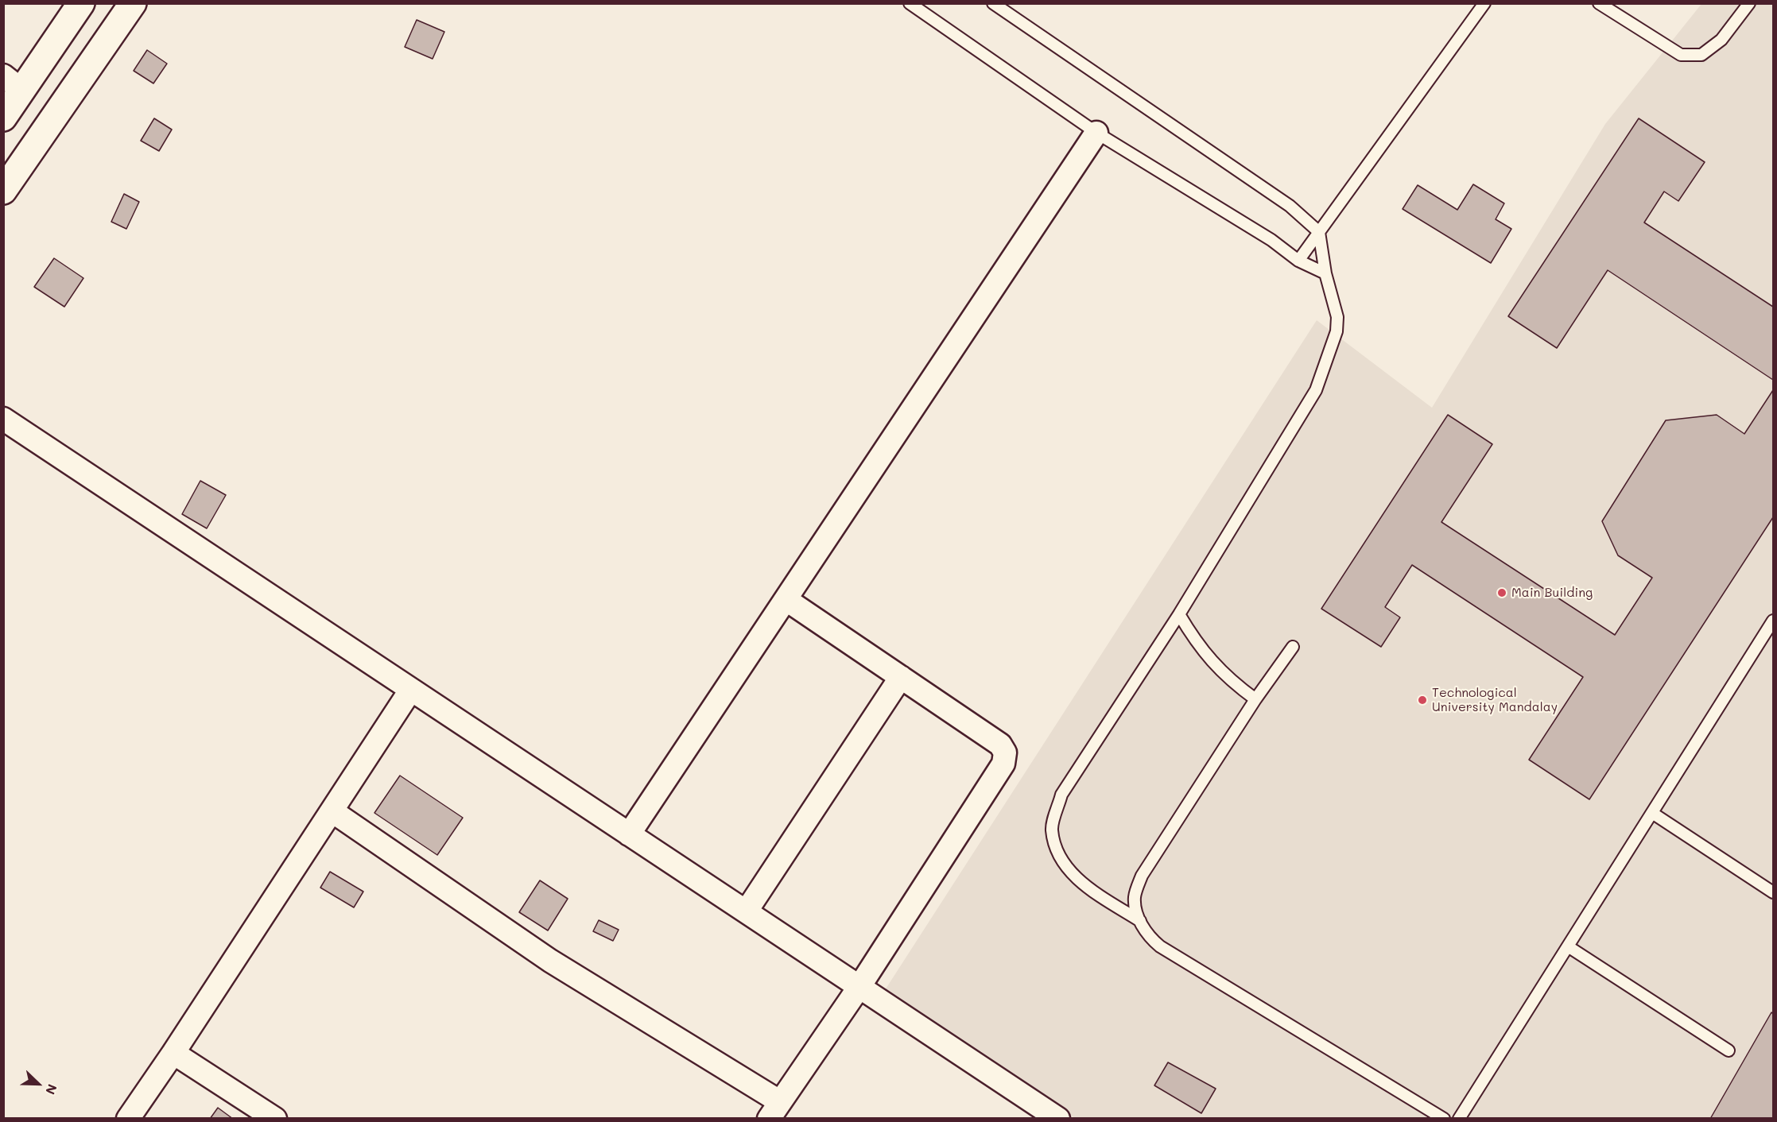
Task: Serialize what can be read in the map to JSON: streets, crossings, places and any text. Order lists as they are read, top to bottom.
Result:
{
  "places": ["Main Building", "Technological University Mandalay"],
  "north": "bottom right"
}
